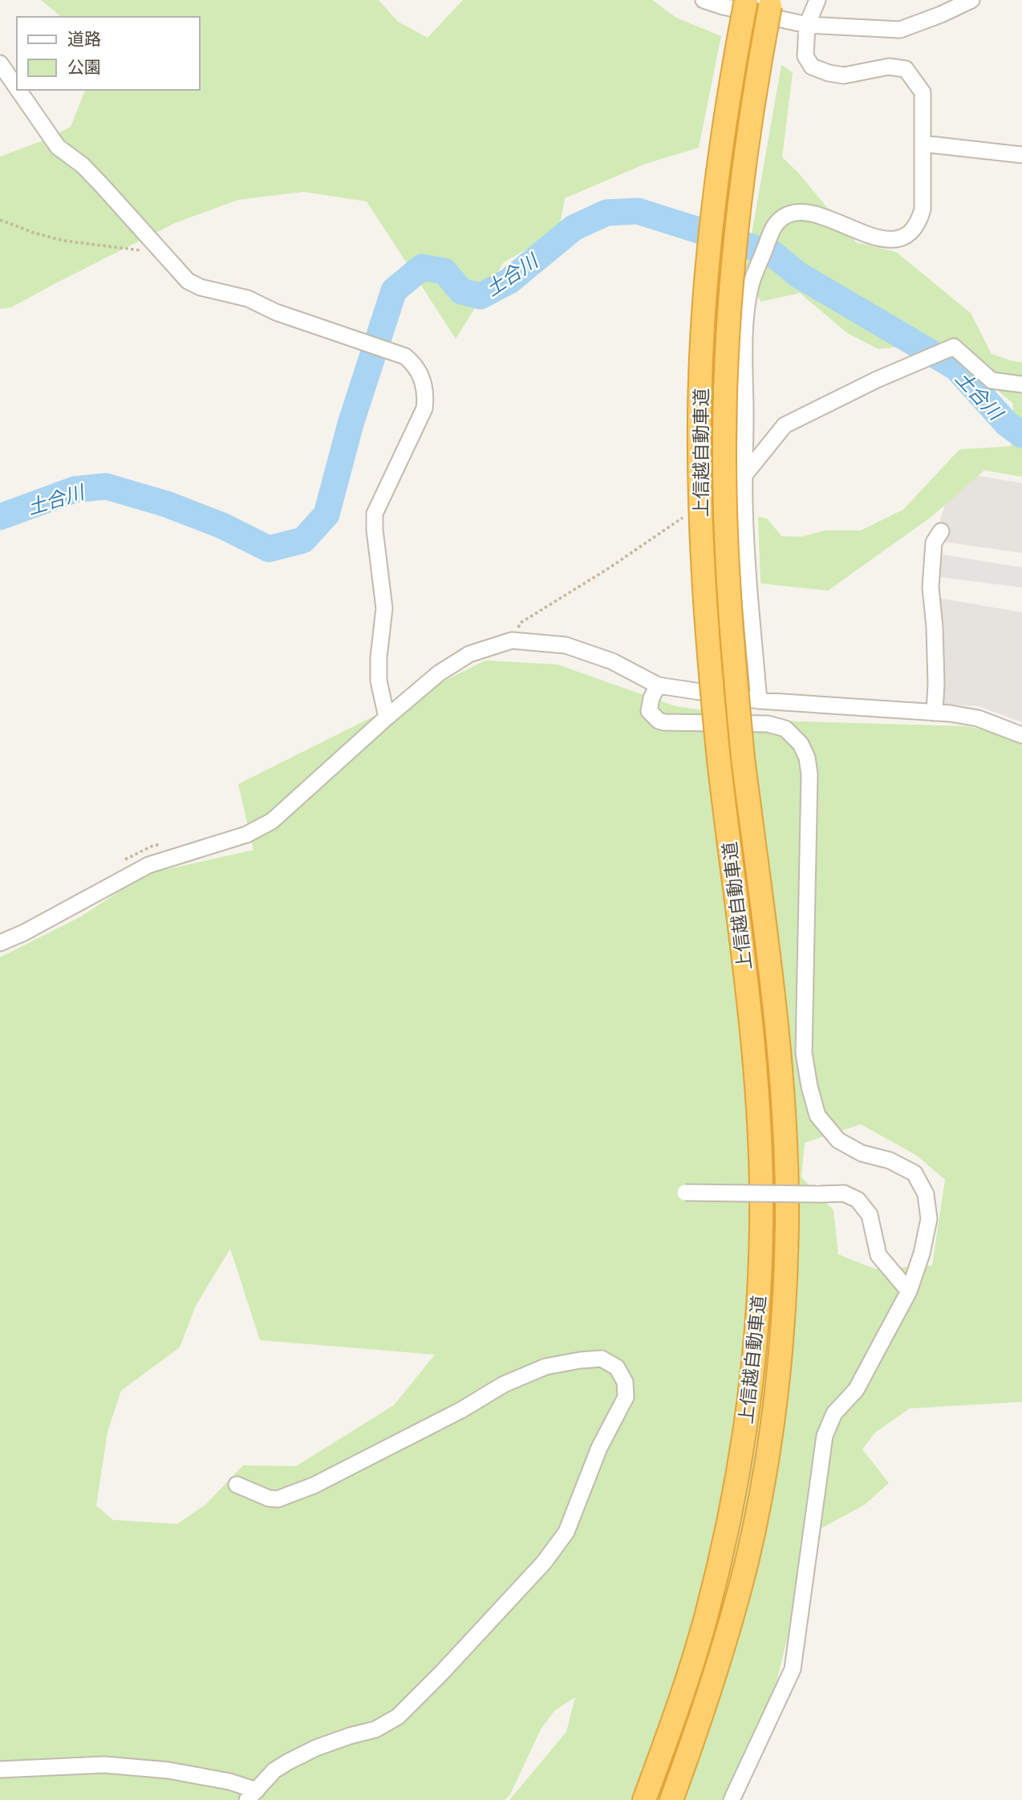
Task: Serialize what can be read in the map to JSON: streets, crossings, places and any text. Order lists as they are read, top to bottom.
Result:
{
  "streets": {
    "highway": ["上信越自動車道"]
  },
  "water": ["土合川"],
  "legend": ["道路", "公園"]
}
